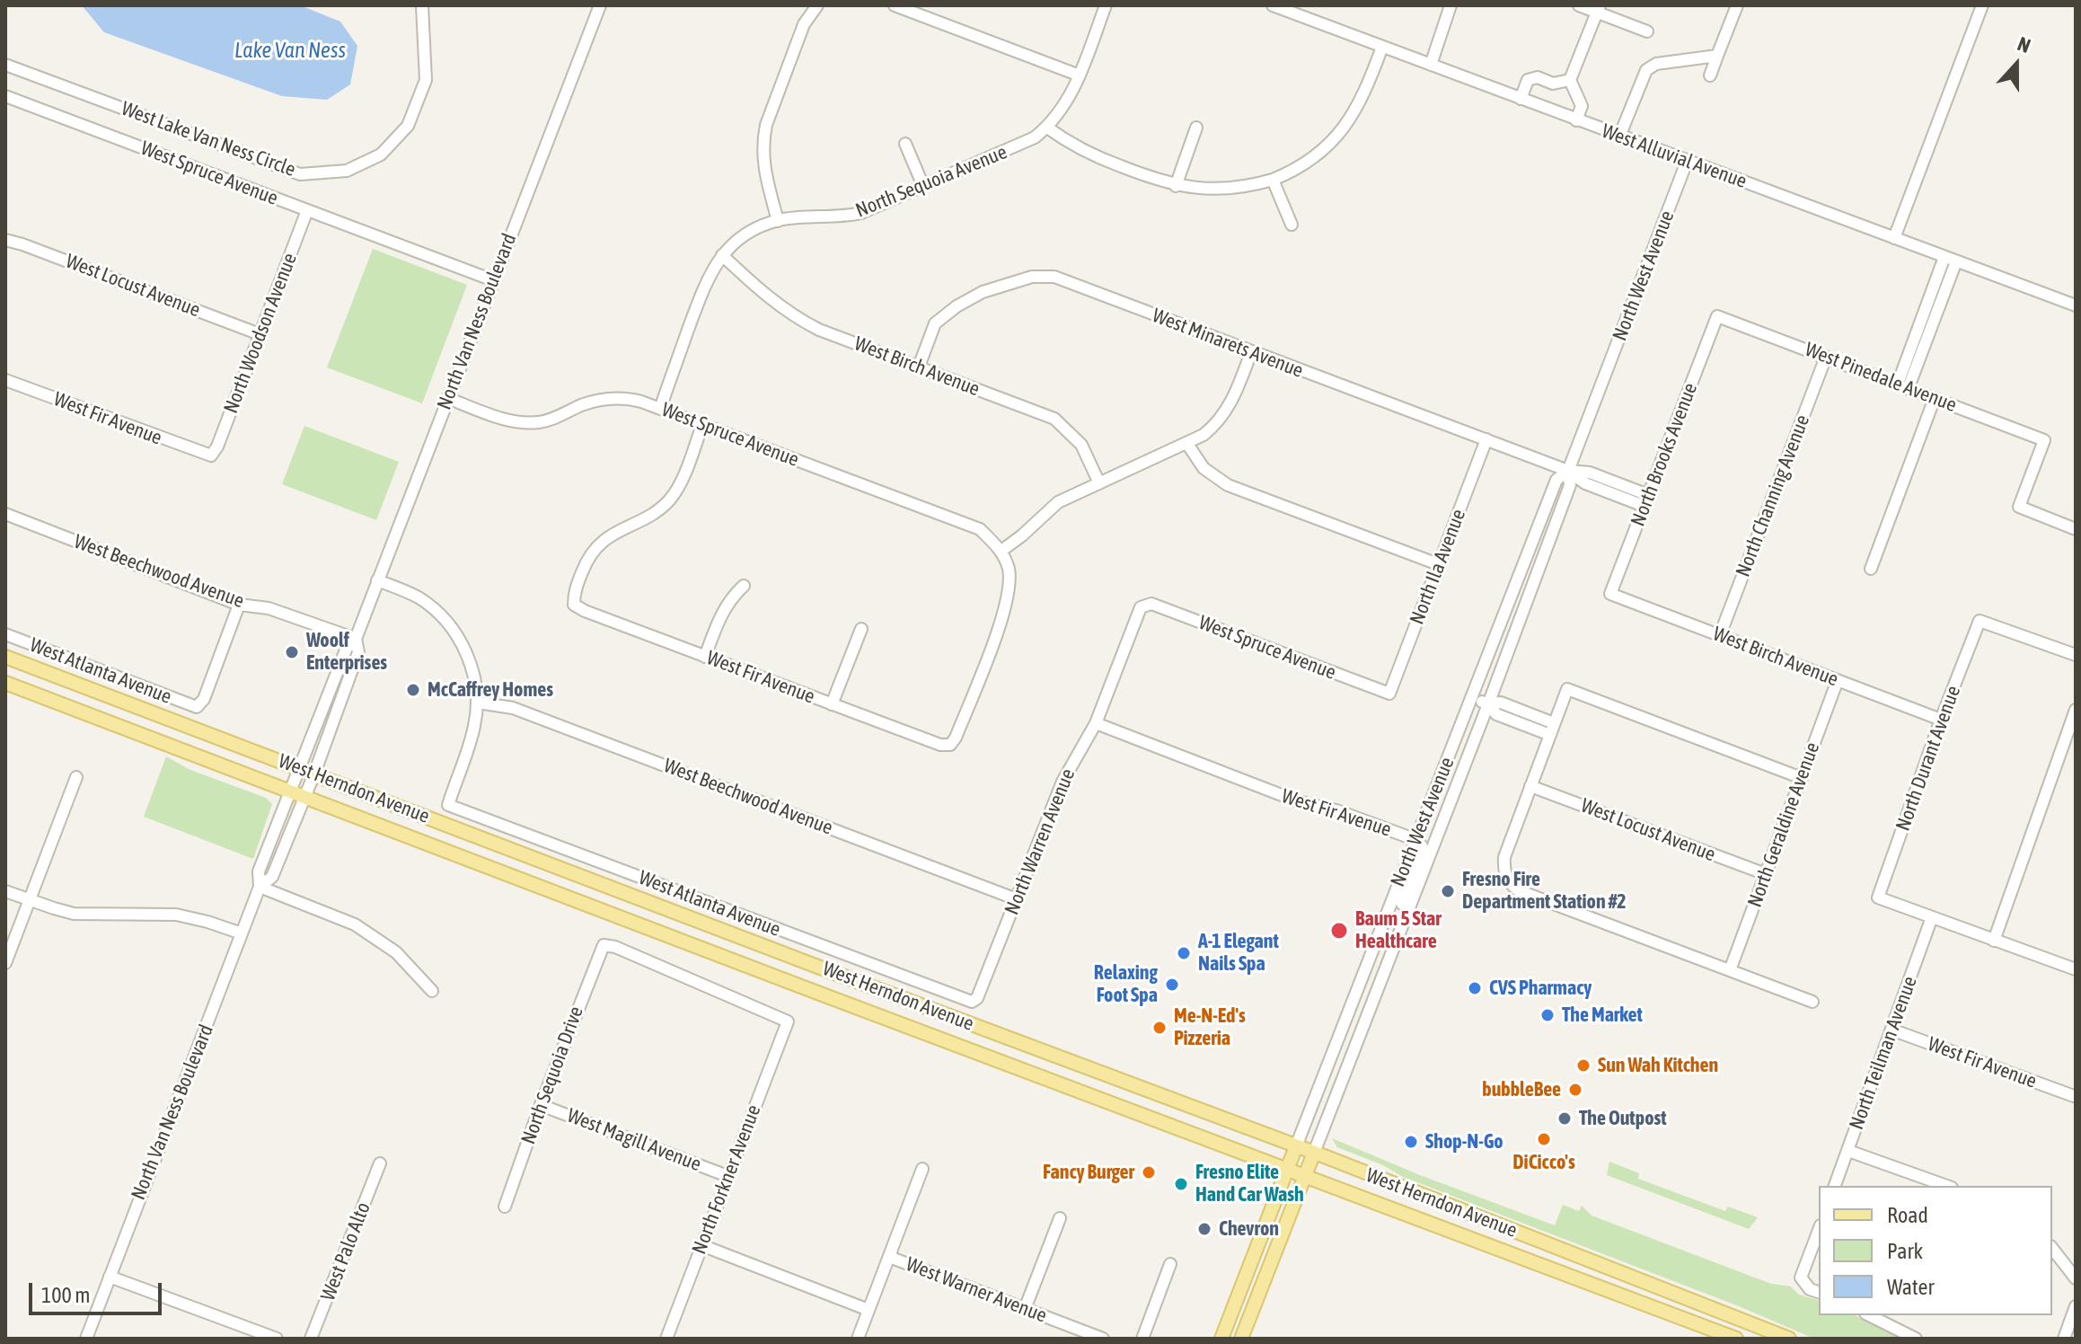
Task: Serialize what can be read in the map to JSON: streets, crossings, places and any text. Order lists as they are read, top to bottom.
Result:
{
  "streets": {
    "main road": ["North West Avenue", "West Herndon Avenue"],
    "street": [
      "West Lake Van Ness Circle",
      "West Alluvial Avenue",
      "West Spruce Avenue",
      "North Sequoia Avenue",
      "West Locust Avenue",
      "North Van Ness Boulevard",
      "North Woodson Avenue",
      "West Minarets Avenue",
      "West Birch Avenue",
      "West Pinedale Avenue",
      "West Fir Avenue",
      "North Brooks Avenue",
      "North Channing Avenue",
      "North Ila Avenue",
      "West Beechwood Avenue",
      "West Atlanta Avenue",
      "North Durant Avenue",
      "North Geraldine Avenue",
      "North Warren Avenue",
      "North Teilman Avenue",
      "North Sequoia Drive",
      "West Magill Avenue",
      "North Forkner Avenue",
      "West Palo Alto",
      "West Warner Avenue"
    ]
  },
  "crossings": [
    ["West Alluvial Avenue", "North West Avenue"],
    ["West Spruce Avenue", "North Sequoia Avenue"],
    ["West Spruce Avenue", "North Van Ness Boulevard"],
    ["West Spruce Avenue", "North Woodson Avenue"],
    ["West Spruce Avenue", "West Fir Avenue"],
    ["West Spruce Avenue", "North Ila Avenue"],
    ["West Spruce Avenue", "North Warren Avenue"],
    ["North Sequoia Avenue", "West Birch Avenue"],
    ["North West Avenue", "West Minarets Avenue"],
    ["North West Avenue", "West Fir Avenue"],
    ["North West Avenue", "West Herndon Avenue"],
    ["West Locust Avenue", "North Woodson Avenue"],
    ["West Locust Avenue", "North Geraldine Avenue"],
    ["North Van Ness Boulevard", "West Beechwood Avenue"],
    ["North Van Ness Boulevard", "West Herndon Avenue"],
    ["North Woodson Avenue", "West Fir Avenue"],
    ["West Minarets Avenue", "West Birch Avenue"],
    ["West Minarets Avenue", "North Brooks Avenue"],
    ["West Minarets Avenue", "North Ila Avenue"],
    ["West Birch Avenue", "North Brooks Avenue"],
    ["West Birch Avenue", "North Channing Avenue"],
    ["West Birch Avenue", "North Durant Avenue"],
    ["West Birch Avenue", "North Geraldine Avenue"],
    ["West Pinedale Avenue", "North Brooks Avenue"],
    ["West Pinedale Avenue", "North Channing Avenue"],
    ["West Fir Avenue", "North Warren Avenue"],
    ["West Fir Avenue", "North Teilman Avenue"],
    ["West Beechwood Avenue", "West Atlanta Avenue"],
    ["West Beechwood Avenue", "North Warren Avenue"],
    ["West Atlanta Avenue", "North Warren Avenue"],
    ["North Durant Avenue", "North Teilman Avenue"],
    ["North Sequoia Drive", "West Magill Avenue"],
    ["North Sequoia Drive", "North Forkner Avenue"],
    ["West Magill Avenue", "North Forkner Avenue"]
  ],
  "water": ["Lake Van Ness"],
  "places": [
    "Woolf Enterprises",
    "McCaffrey Homes",
    "Fresno Fire Department Station #2",
    "Baum 5 Star Healthcare",
    "A-1 Elegant Nails Spa",
    "Relaxing Foot Spa",
    "CVS Pharmacy",
    "The Market",
    "Me-N-Ed's Pizzeria",
    "Sun Wah Kitchen",
    "bubbleBee",
    "The Outpost",
    "DiCicco's",
    "Shop-N-Go",
    "Fancy Burger",
    "Fresno Elite Hand Car Wash",
    "Chevron"
  ],
  "legend": ["Road", "Park", "Water"],
  "scale_bar": "100 m",
  "north": "top"
}
